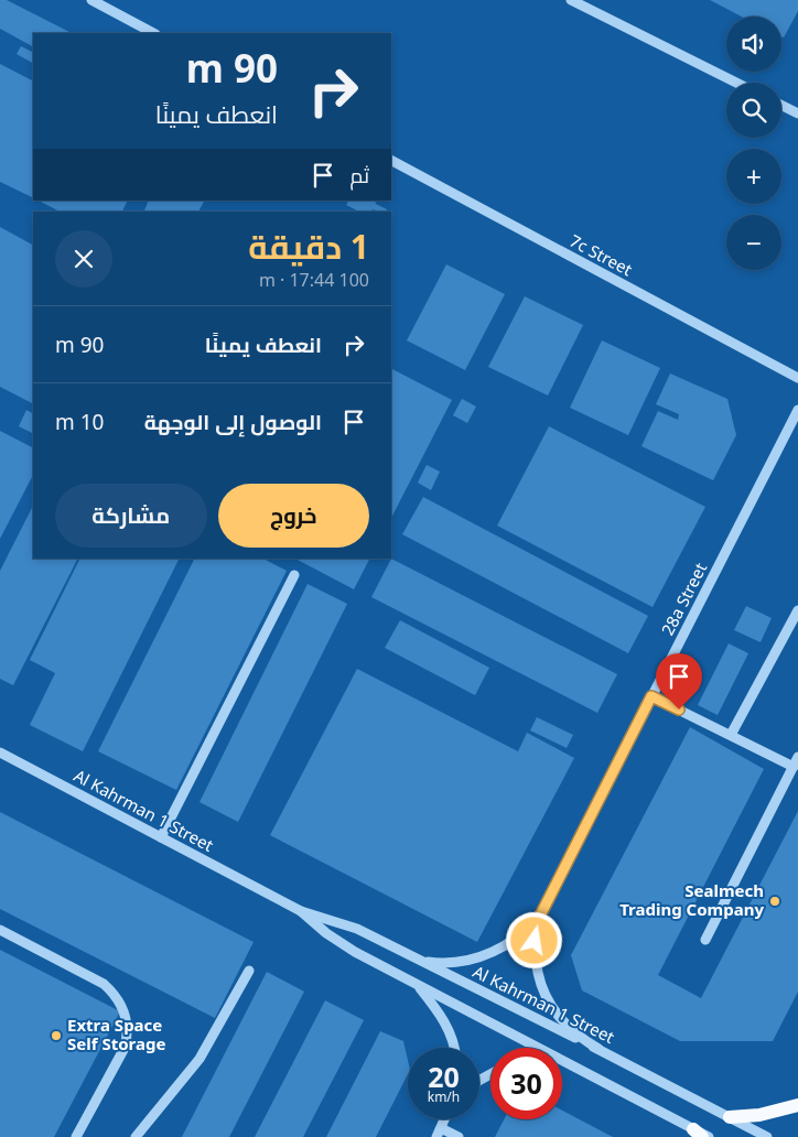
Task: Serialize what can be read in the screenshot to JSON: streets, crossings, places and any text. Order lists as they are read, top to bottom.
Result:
{
  "streets": {
    "street": ["7c Street", "28a Street", "Al Kahrman 1 Street"]
  },
  "crossings": [
    ["28a Street", "Al Kahrman 1 Street"]
  ],
  "places": ["Sealmech Trading Company", "Extra Space Self Storage"],
  "page": {
    "map_buttons": ["+", "−"],
    "turn": ["90 m", "انعطف يمينًا"],
    "then": "ثم",
    "heading": ["1 دقيقة", "100 m · 17:44"],
    "list": [
      {
        "name": "انعطف يمينًا",
        "value": "90 m"
      },
      {
        "name": "الوصول إلى الوجهة",
        "value": "10 m"
      }
    ],
    "buttons": ["خروج", "مشاركة"],
    "speed": "20 km/h",
    "limit": "30"
  }
}
